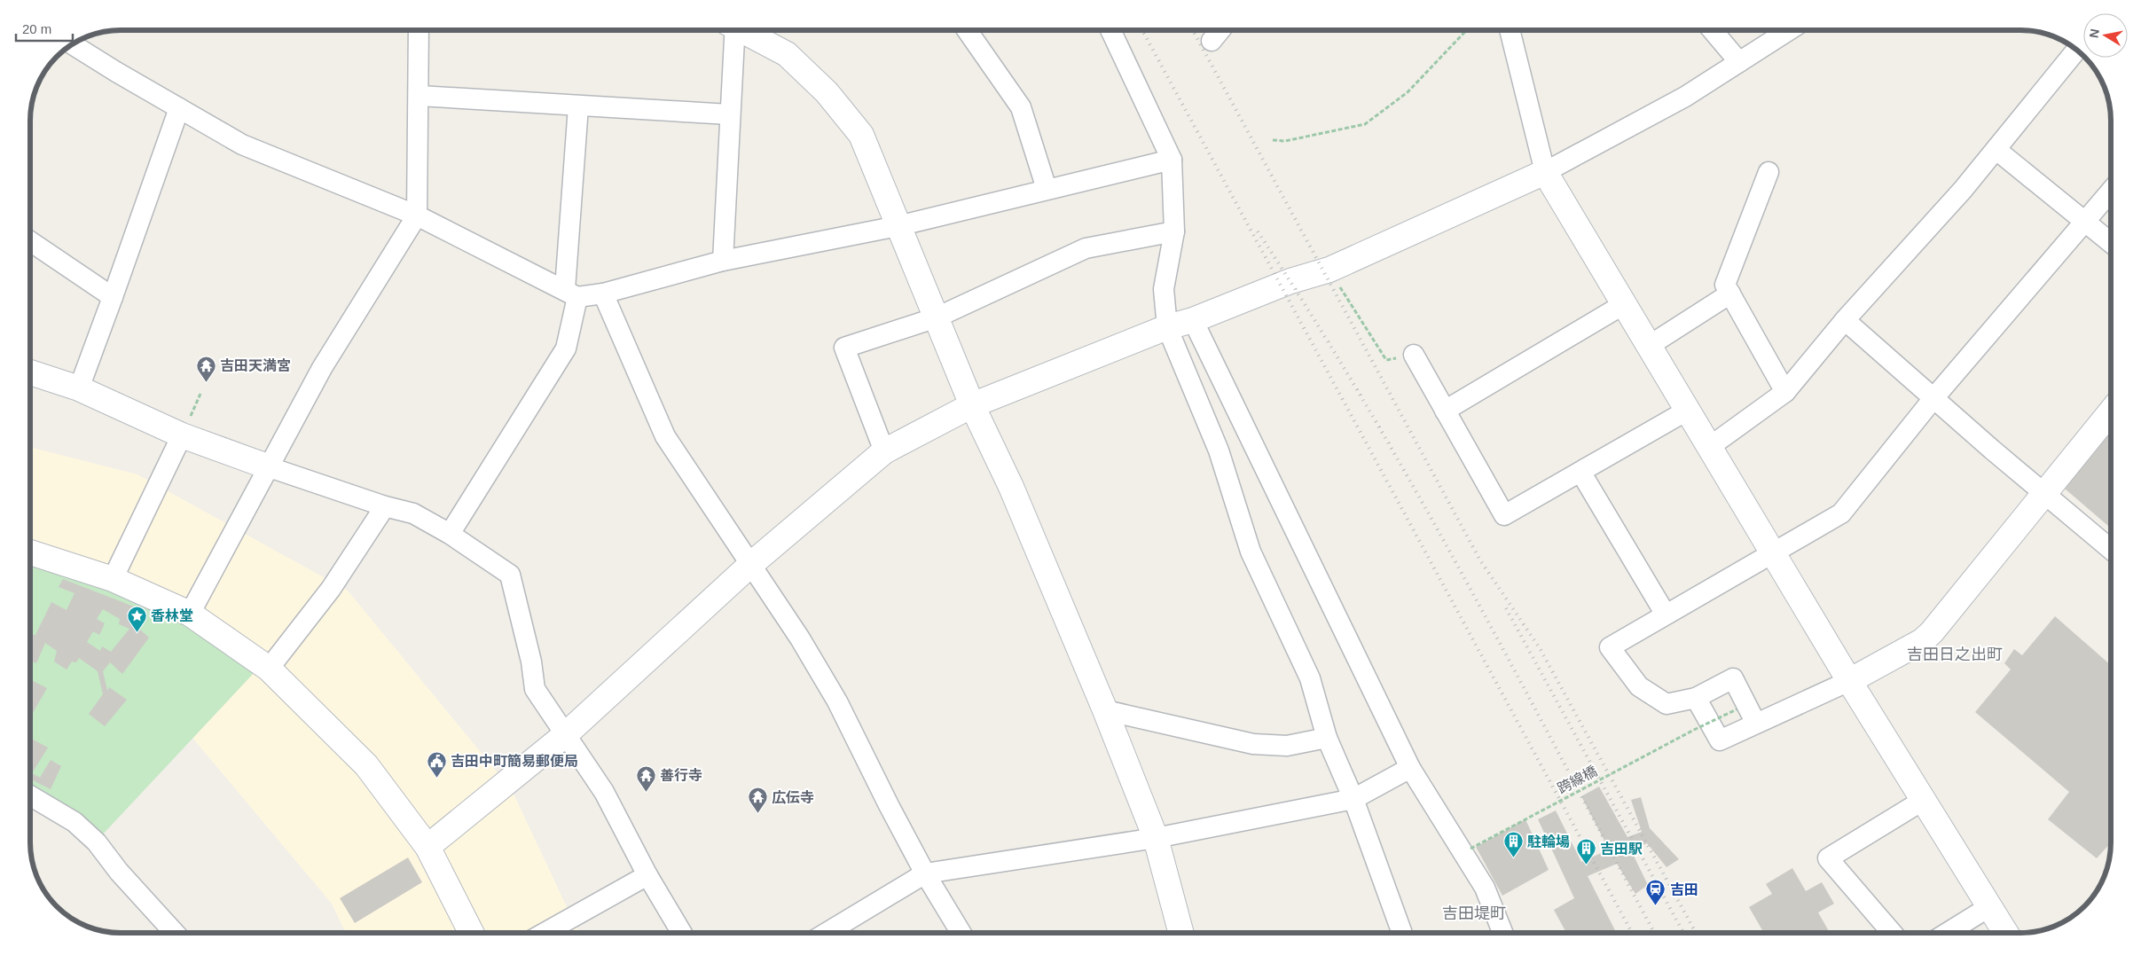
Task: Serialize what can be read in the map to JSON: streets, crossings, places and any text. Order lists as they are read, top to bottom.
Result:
{
  "streets": {
    "path": ["跨線橋"]
  },
  "districts": ["吉田日之出町", "吉田堤町"],
  "places": {
    "temple": ["吉田天満宮", "善行寺", "広伝寺"],
    "place": ["香林堂"],
    "public building": ["吉田中町簡易郵便局"],
    "building": ["駐輪場", "吉田駅"],
    "station": ["吉田"]
  },
  "scale_bar": "20 m",
  "north": "left"
}
